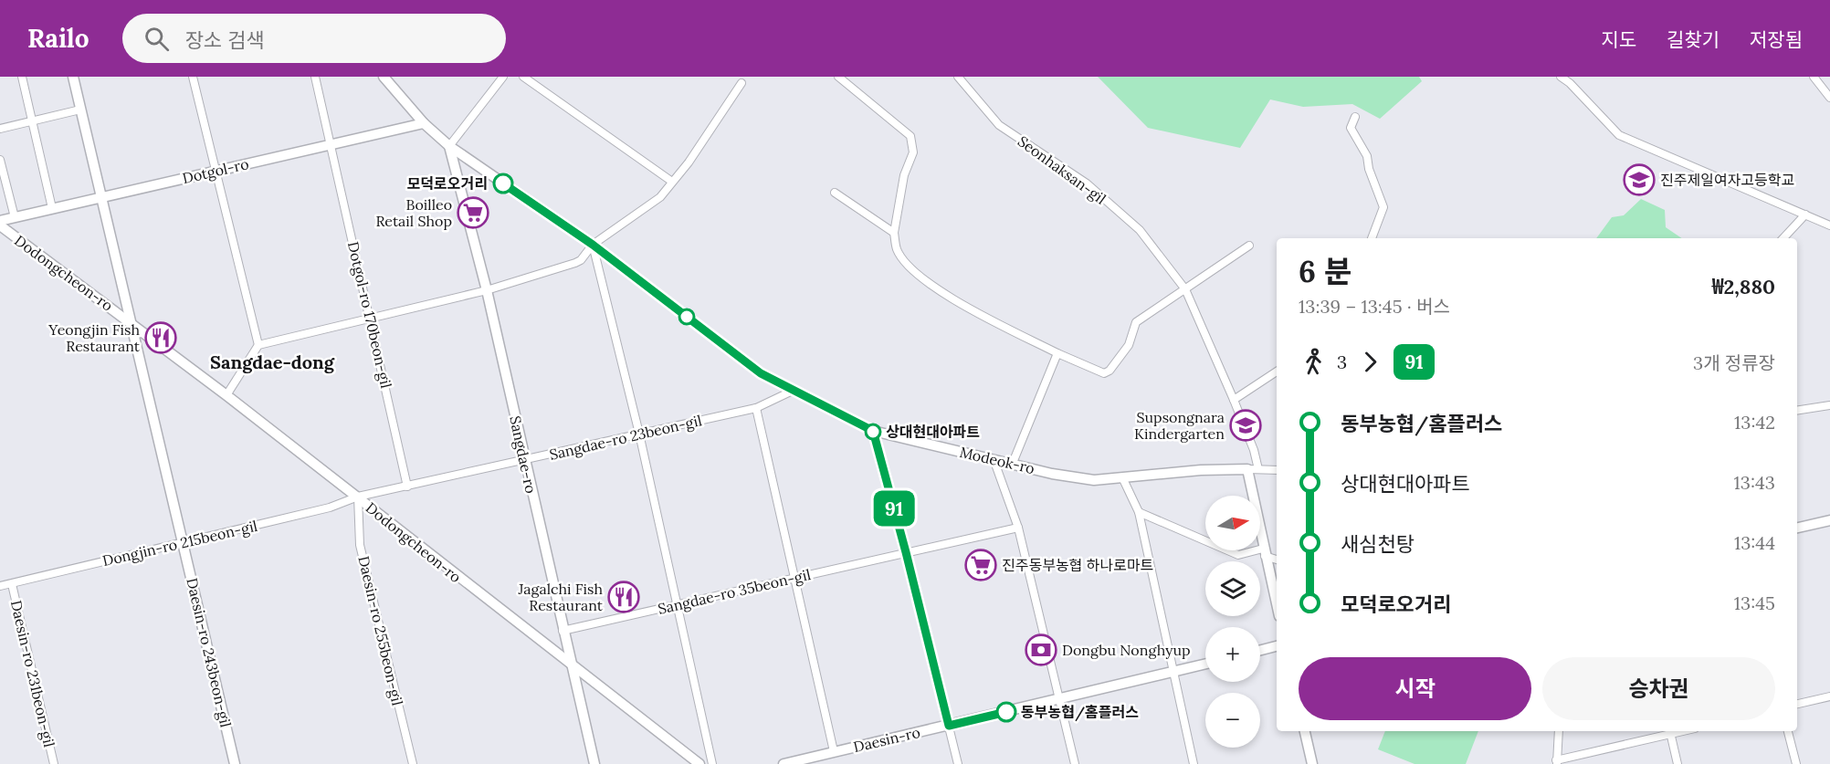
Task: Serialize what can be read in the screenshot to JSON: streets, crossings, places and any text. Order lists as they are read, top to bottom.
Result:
{
  "streets": {
    "street": [
      "Seonhaksan-gil",
      "Dotgol-ro",
      "Dodongcheon-ro",
      "Dotgol-ro 170beon-gil",
      "Sangdae-ro 23beon-gil",
      "Sangdae-ro",
      "Modeok-ro",
      "Dongjin-ro 215beon-gil",
      "Sangdae-ro 35beon-gil",
      "Daesin-ro 255beon-gil",
      "Daesin-ro 243beon-gil",
      "Daesin-ro 231beon-gil",
      "Daesin-ro"
    ]
  },
  "crossings": [
    ["Dotgol-ro", "Dotgol-ro 170beon-gil"],
    ["Dotgol-ro", "Modeok-ro"],
    ["Dodongcheon-ro", "Sangdae-ro 23beon-gil"],
    ["Dodongcheon-ro", "Sangdae-ro"],
    ["Dodongcheon-ro", "Dongjin-ro 215beon-gil"],
    ["Dodongcheon-ro", "Daesin-ro 255beon-gil"],
    ["Dodongcheon-ro", "Daesin-ro 243beon-gil"],
    ["Dotgol-ro 170beon-gil", "Sangdae-ro 23beon-gil"],
    ["Sangdae-ro 23beon-gil", "Sangdae-ro"],
    ["Sangdae-ro 23beon-gil", "Modeok-ro"],
    ["Sangdae-ro 23beon-gil", "Dongjin-ro 215beon-gil"],
    ["Sangdae-ro 23beon-gil", "Daesin-ro 255beon-gil"],
    ["Sangdae-ro", "Modeok-ro"],
    ["Sangdae-ro", "Sangdae-ro 35beon-gil"],
    ["Dongjin-ro 215beon-gil", "Daesin-ro 255beon-gil"],
    ["Dongjin-ro 215beon-gil", "Daesin-ro 243beon-gil"],
    ["Dongjin-ro 215beon-gil", "Daesin-ro 231beon-gil"]
  ],
  "districts": ["Sangdae-dong"],
  "places": {
    "school or university": ["진주제일여자고등학교", "Supsongnara Kindergarten"],
    "other": ["모덕로오거리", "상대현대아파트", "동부농협/홈플러스"],
    "supermarket": ["Boilleo Retail Shop", "진주동부농협 하나로마트"],
    "restaurant": ["Yeongjin Fish Restaurant", "Jagalchi Fish Restaurant"],
    "bank": ["Dongbu Nonghyup"]
  },
  "lines": ["bus line 91"],
  "north": "right",
  "page": {
    "header": "Railo",
    "search": "장소 검색",
    "nav": ["지도", "길찾기", "저장됨"],
    "on_map": "91",
    "heading": ["6 분", "13:39 – 13:45 · 버스", "₩2,880"],
    "legs": ["3", "91", "3개 정류장"],
    "list": [
      {
        "name": "동부농협/홈플러스",
        "value": "13:42"
      },
      {
        "name": "상대현대아파트",
        "value": "13:43"
      },
      {
        "name": "새심천탕",
        "value": "13:44"
      },
      {
        "name": "모덕로오거리",
        "value": "13:45"
      }
    ],
    "map_buttons": ["+", "−"],
    "buttons": ["시작", "승차권"]
  }
}
